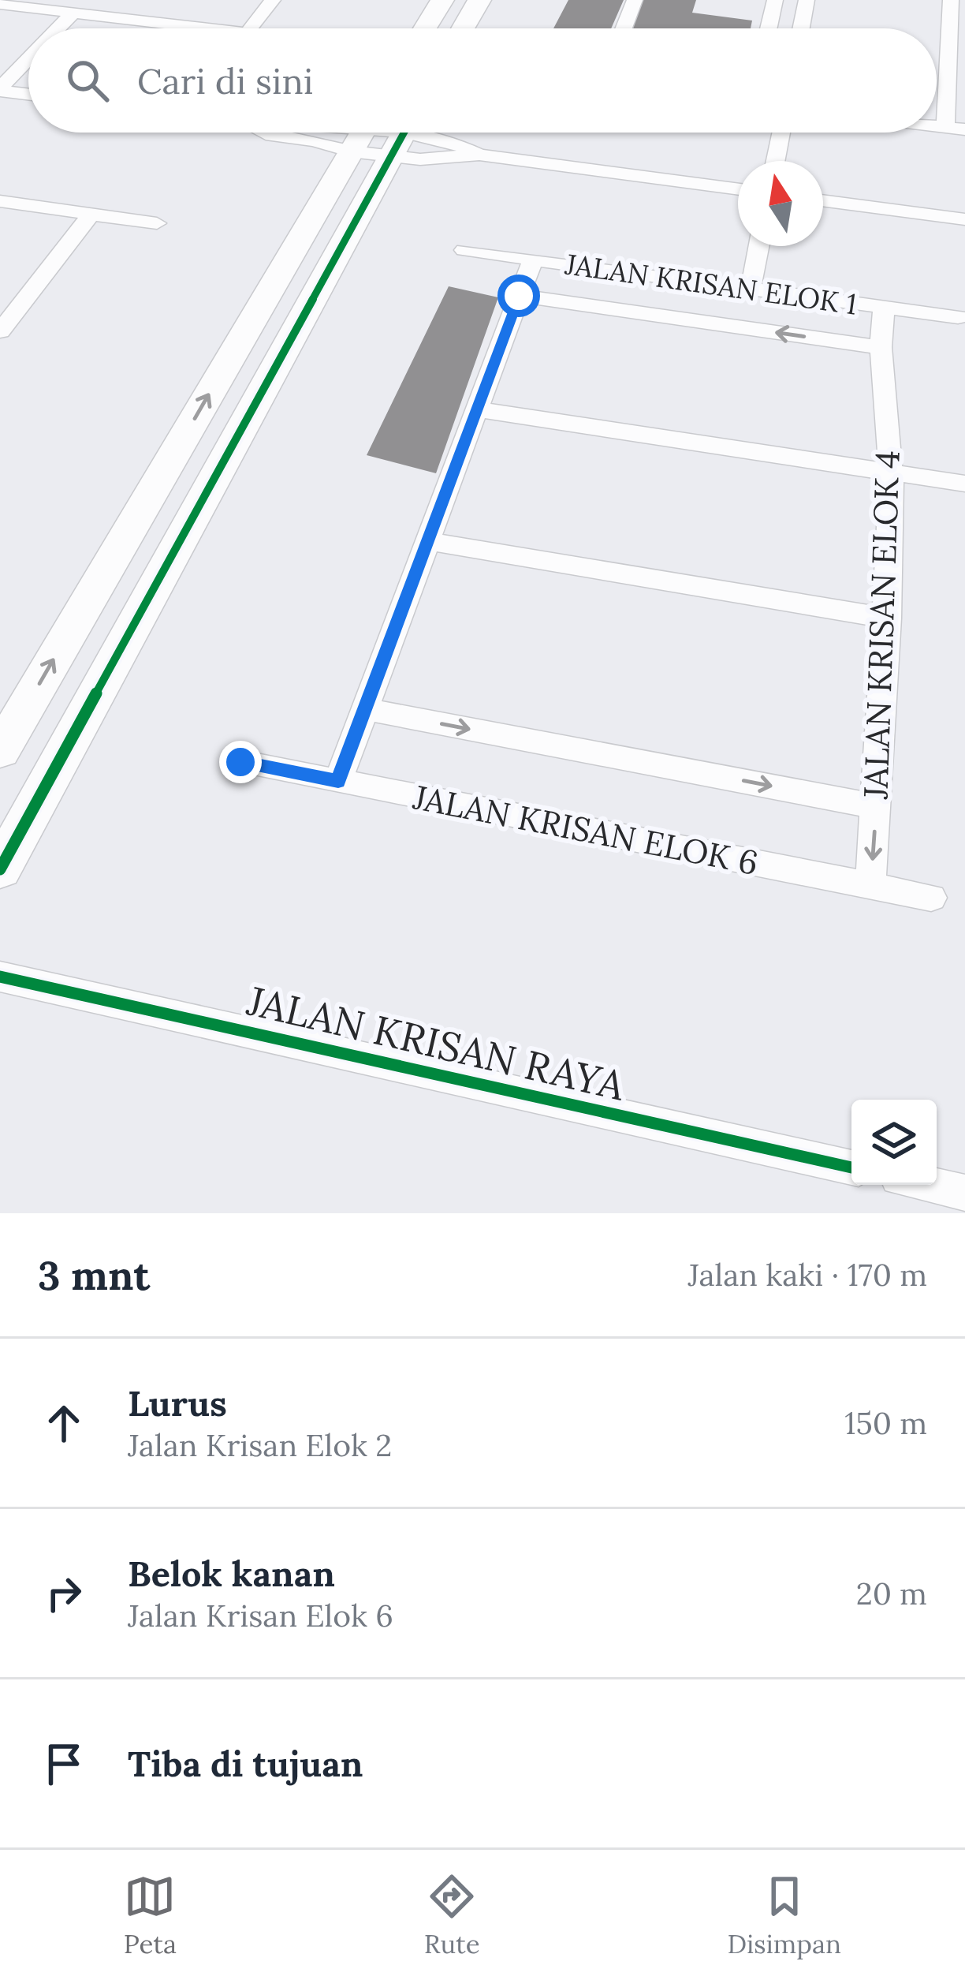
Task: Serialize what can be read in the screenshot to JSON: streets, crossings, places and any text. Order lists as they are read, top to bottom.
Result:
{
  "streets": {
    "street": [
      "JALAN KRISAN ELOK 1",
      "JALAN KRISAN ELOK 4",
      "JALAN KRISAN ELOK 6",
      "JALAN KRISAN RAYA"
    ]
  },
  "crossings": [
    ["JALAN KRISAN ELOK 1", "JALAN KRISAN ELOK 4"],
    ["JALAN KRISAN ELOK 4", "JALAN KRISAN ELOK 6"]
  ],
  "north": "top",
  "page": {
    "search": "Cari di sini",
    "heading": ["3 mnt", "Jalan kaki · 170 m"],
    "list": [
      ["Lurus", "Jalan Krisan Elok 2", "150 m"],
      ["Belok kanan", "Jalan Krisan Elok 6", "20 m"],
      "Tiba di tujuan"
    ],
    "nav": ["Peta", "Rute", "Disimpan"]
  }
}
